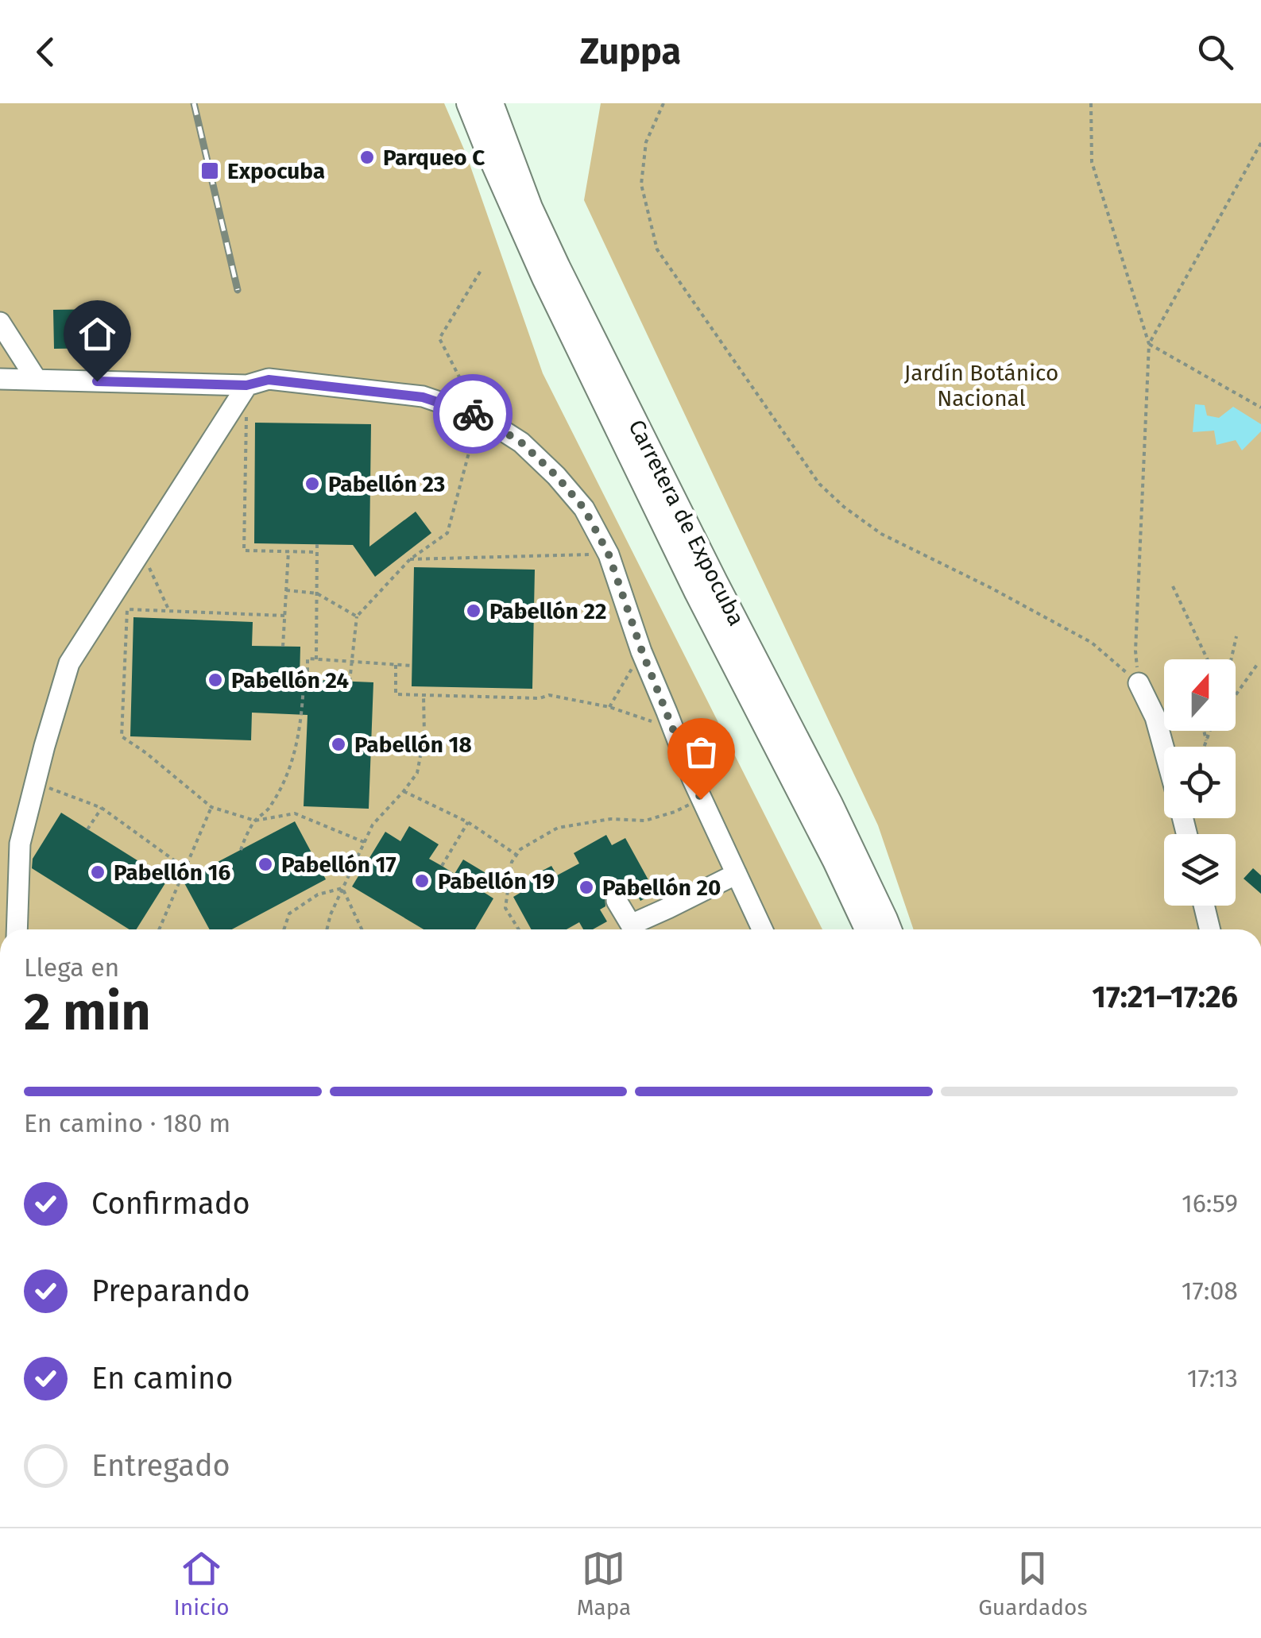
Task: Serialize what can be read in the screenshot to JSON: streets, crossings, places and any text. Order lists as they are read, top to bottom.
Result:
{
  "streets": {
    "main road": ["Carretera de Expocuba"]
  },
  "parks": ["Jardín Botánico Nacional"],
  "places": {
    "other": [
      "Parqueo C",
      "Pabellón 23",
      "Pabellón 22",
      "Pabellón 24",
      "Pabellón 18",
      "Pabellón 17",
      "Pabellón 16",
      "Pabellón 19",
      "Pabellón 20"
    ],
    "transit": ["Expocuba"]
  },
  "north": "top",
  "page": {
    "header": "Zuppa",
    "heading": ["2 min", "Llega en", "17:21–17:26"],
    "bar": "En camino · 180 m",
    "list": [
      ["Confirmado", "16:59"],
      ["Preparando", "17:08"],
      ["En camino", "17:13"],
      "Entregado"
    ],
    "tabs": ["Inicio", "Mapa", "Guardados"]
  }
}
